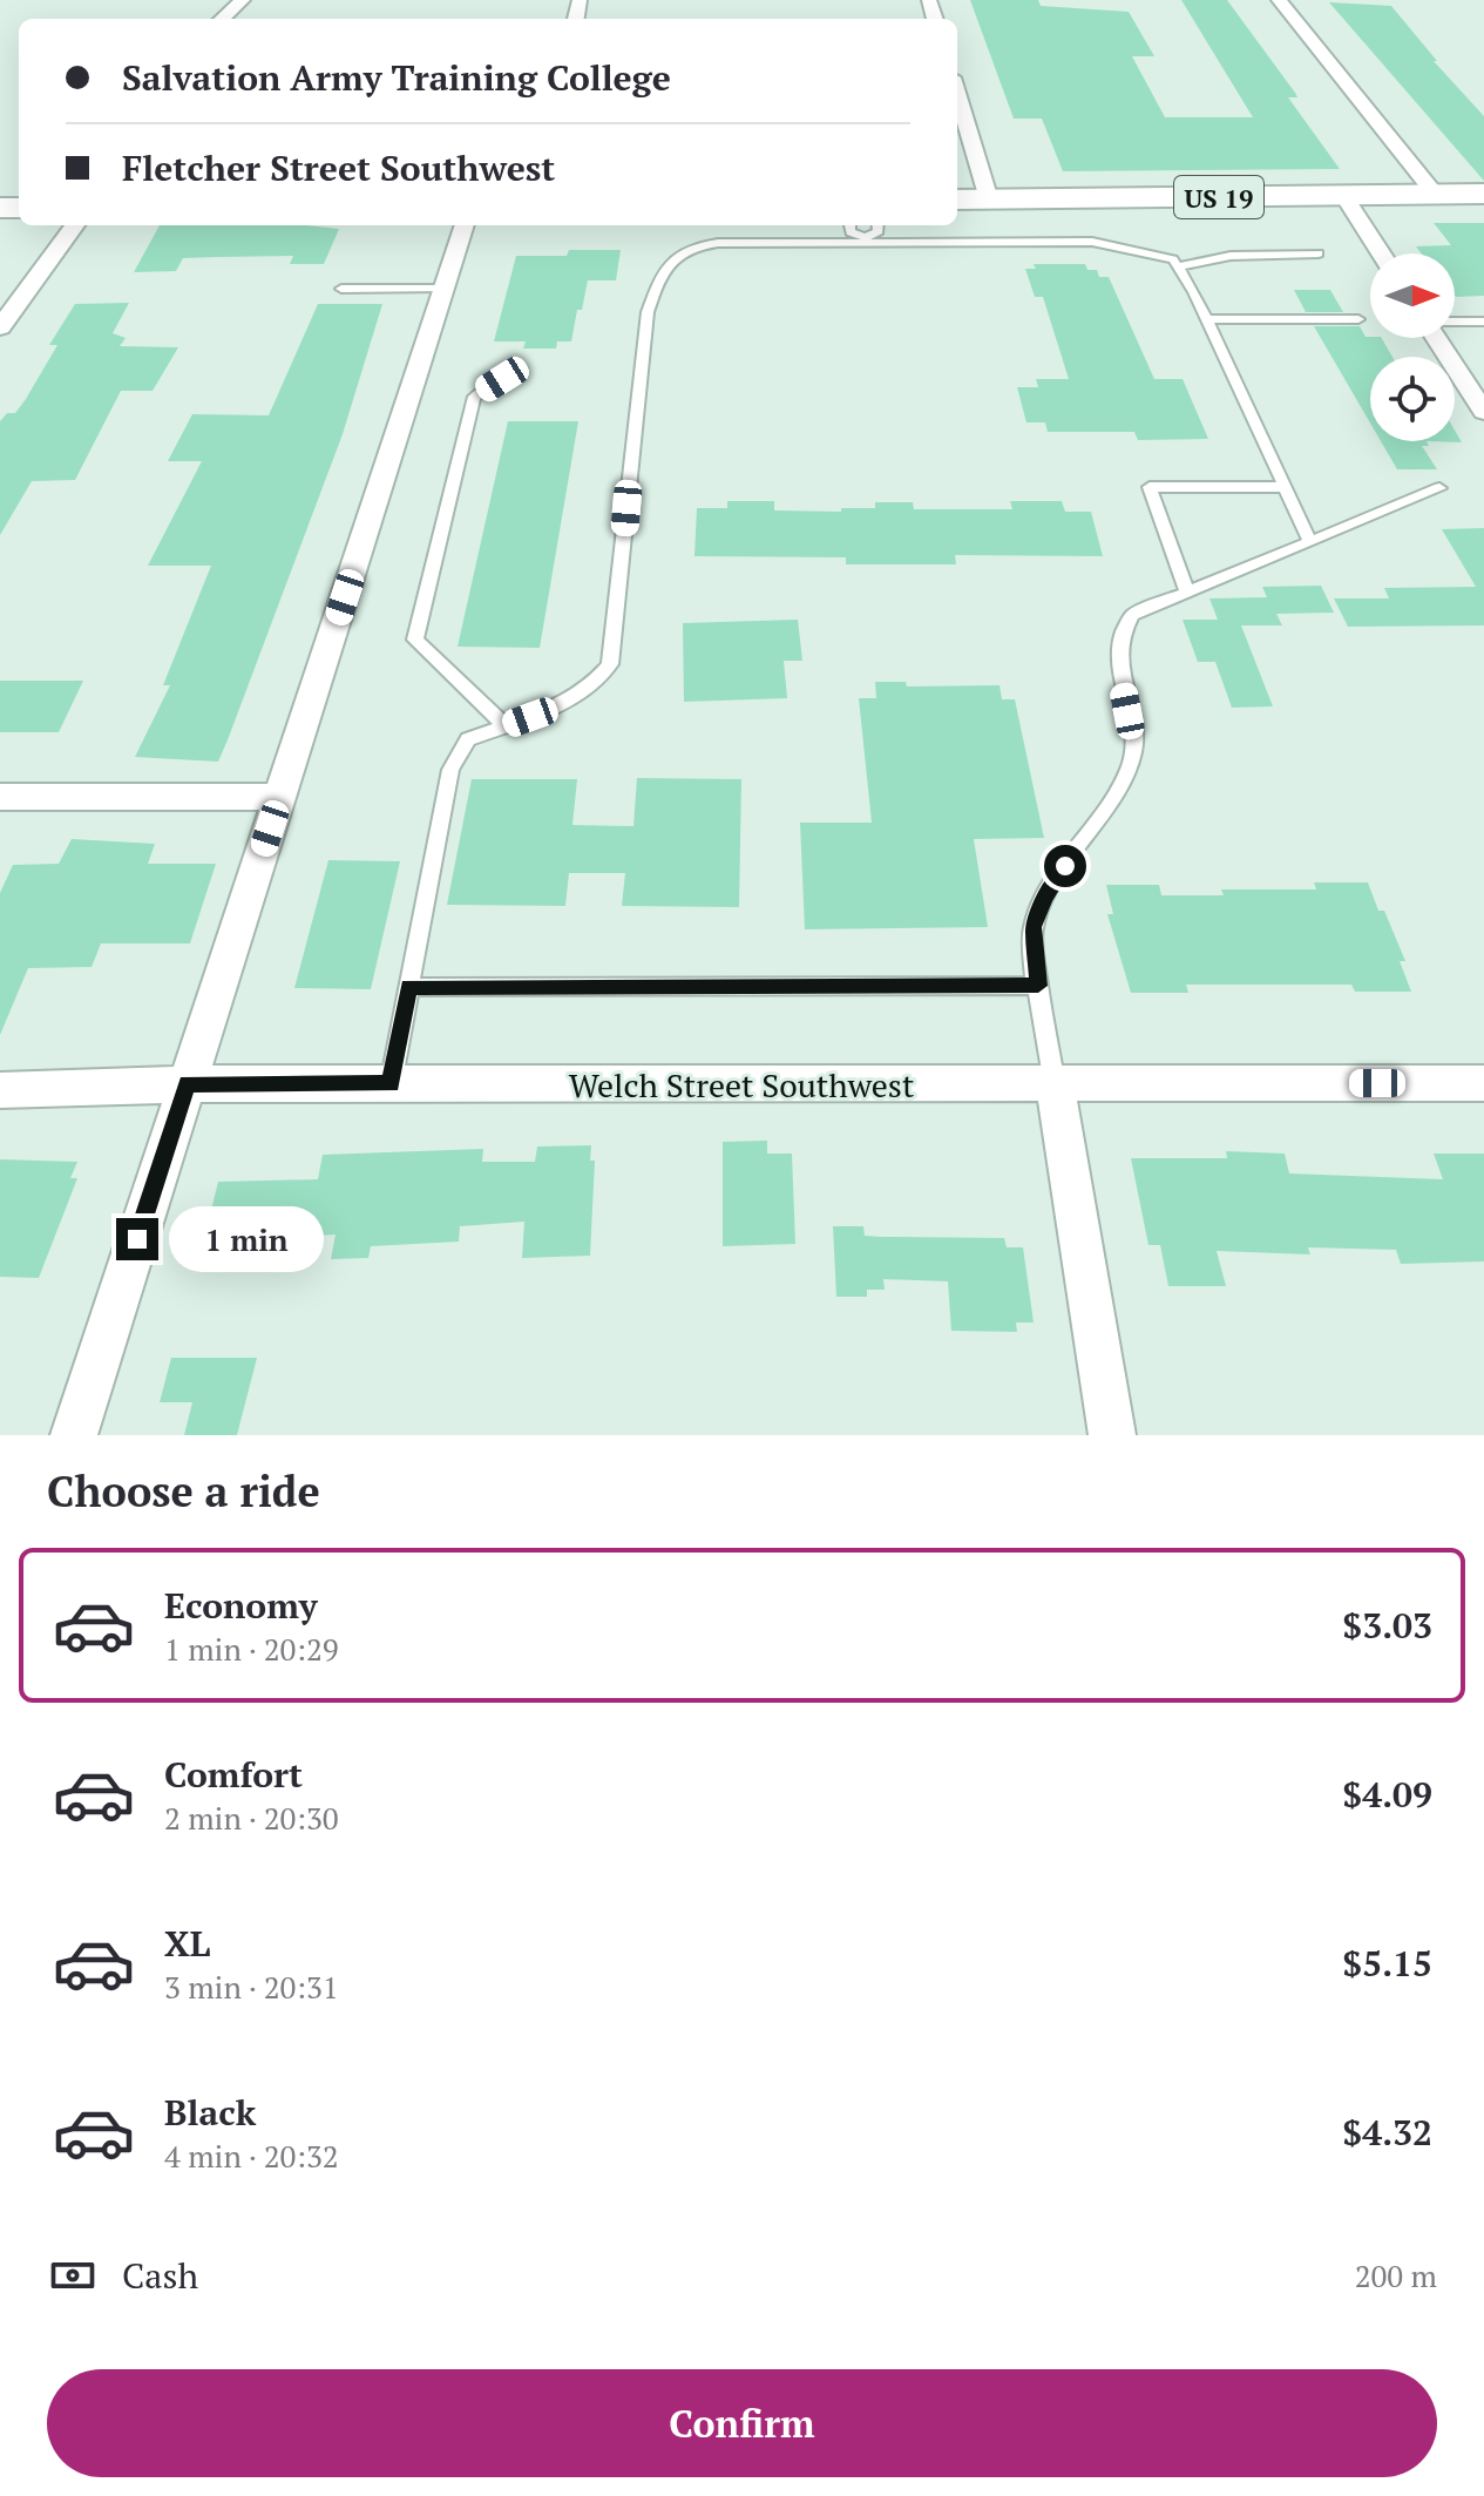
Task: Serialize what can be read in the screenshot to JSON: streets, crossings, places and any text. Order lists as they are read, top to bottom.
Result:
{
  "streets": {
    "main road": ["US 19"],
    "street": ["Welch Street Southwest"]
  },
  "north": "right",
  "page": {
    "banner": ["Salvation Army Training College", "Fletcher Street Southwest"],
    "bubble": "1 min",
    "heading": "Choose a ride",
    "list": [
      {
        "name": "Economy",
        "note": "1 min · 20:29",
        "value": "$3.03"
      },
      {
        "name": "Comfort",
        "note": "2 min · 20:30",
        "value": "$4.09"
      },
      {
        "name": "XL",
        "note": "3 min · 20:31",
        "value": "$5.15"
      },
      {
        "name": "Black",
        "note": "4 min · 20:32",
        "value": "$4.32"
      }
    ],
    "pay": ["Cash", "200 m"],
    "buttons": "Confirm"
  }
}
